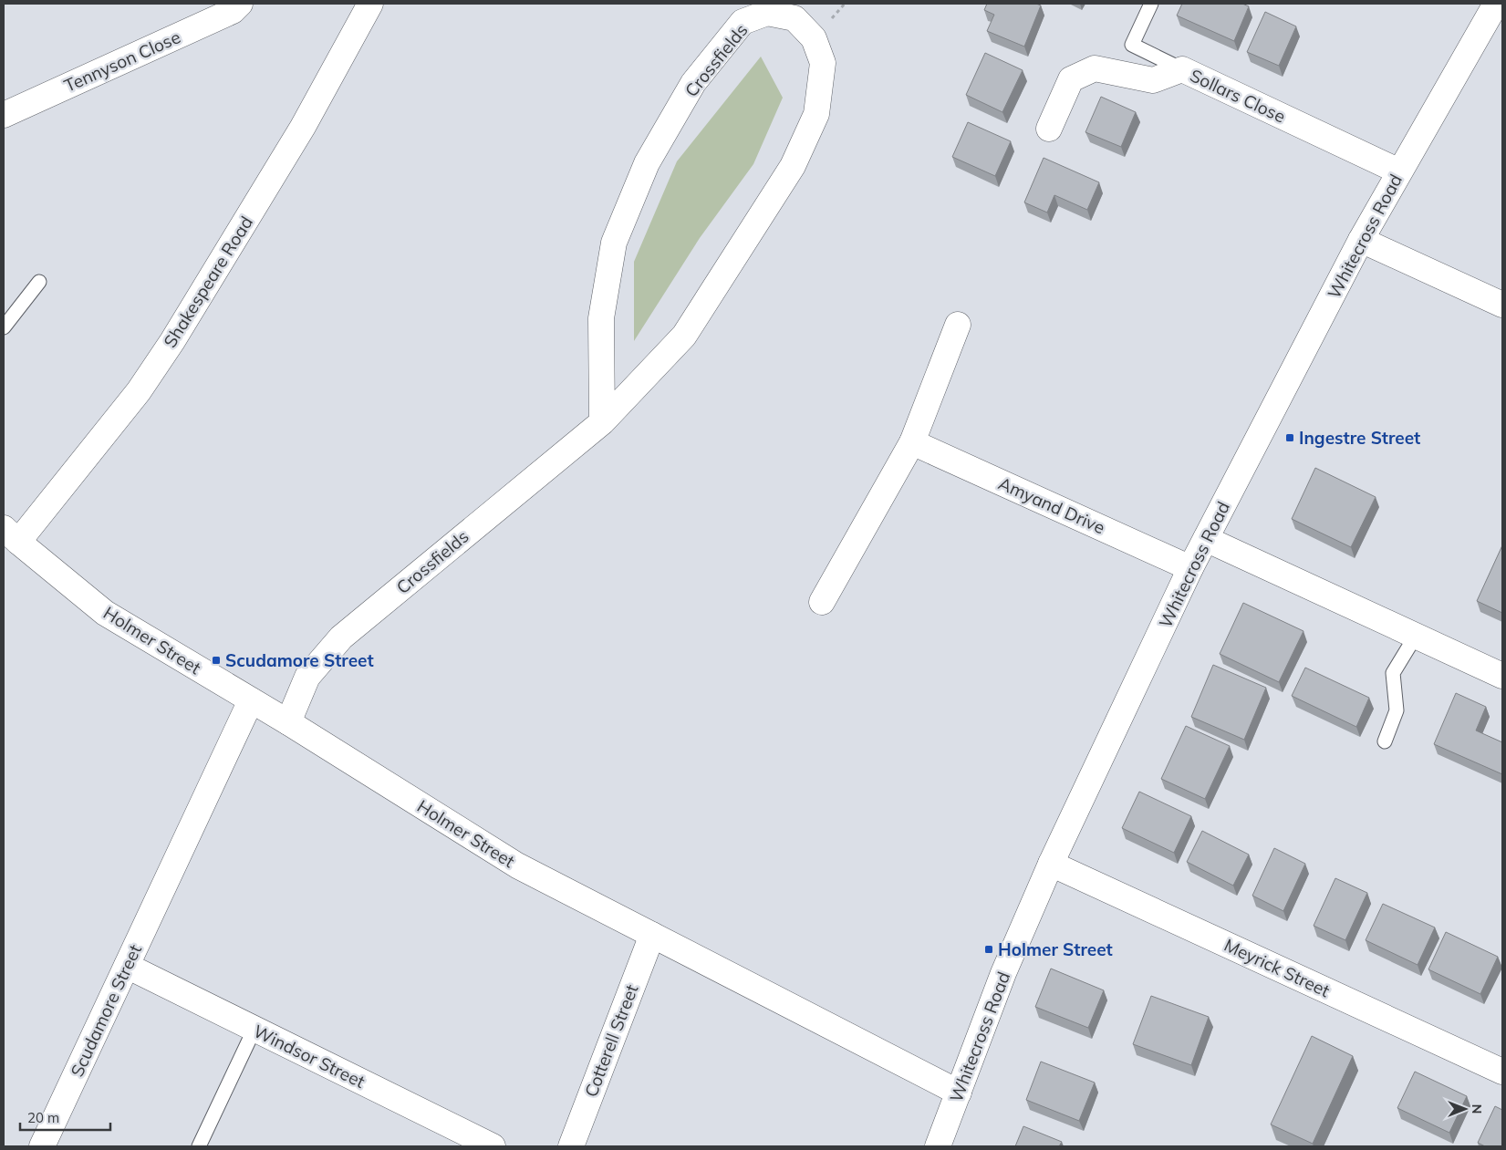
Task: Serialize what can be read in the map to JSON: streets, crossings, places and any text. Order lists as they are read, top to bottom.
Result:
{
  "streets": {
    "main road": [
      "Crossfields",
      "Tennyson Close",
      "Sollars Close",
      "Whitecross Road",
      "Shakespeare Road",
      "Amyand Drive",
      "Holmer Street",
      "Meyrick Street",
      "Scudamore Street",
      "Cotterell Street",
      "Windsor Street"
    ]
  },
  "crossings": [
    ["Crossfields", "Holmer Street"],
    ["Sollars Close", "Whitecross Road"],
    ["Whitecross Road", "Amyand Drive"],
    ["Whitecross Road", "Holmer Street"],
    ["Whitecross Road", "Meyrick Street"],
    ["Shakespeare Road", "Holmer Street"],
    ["Holmer Street", "Scudamore Street"],
    ["Holmer Street", "Cotterell Street"],
    ["Scudamore Street", "Windsor Street"]
  ],
  "places": {
    "transit": ["Ingestre Street", "Scudamore Street", "Holmer Street"]
  },
  "scale_bar": "20 m",
  "north": "right"
}
